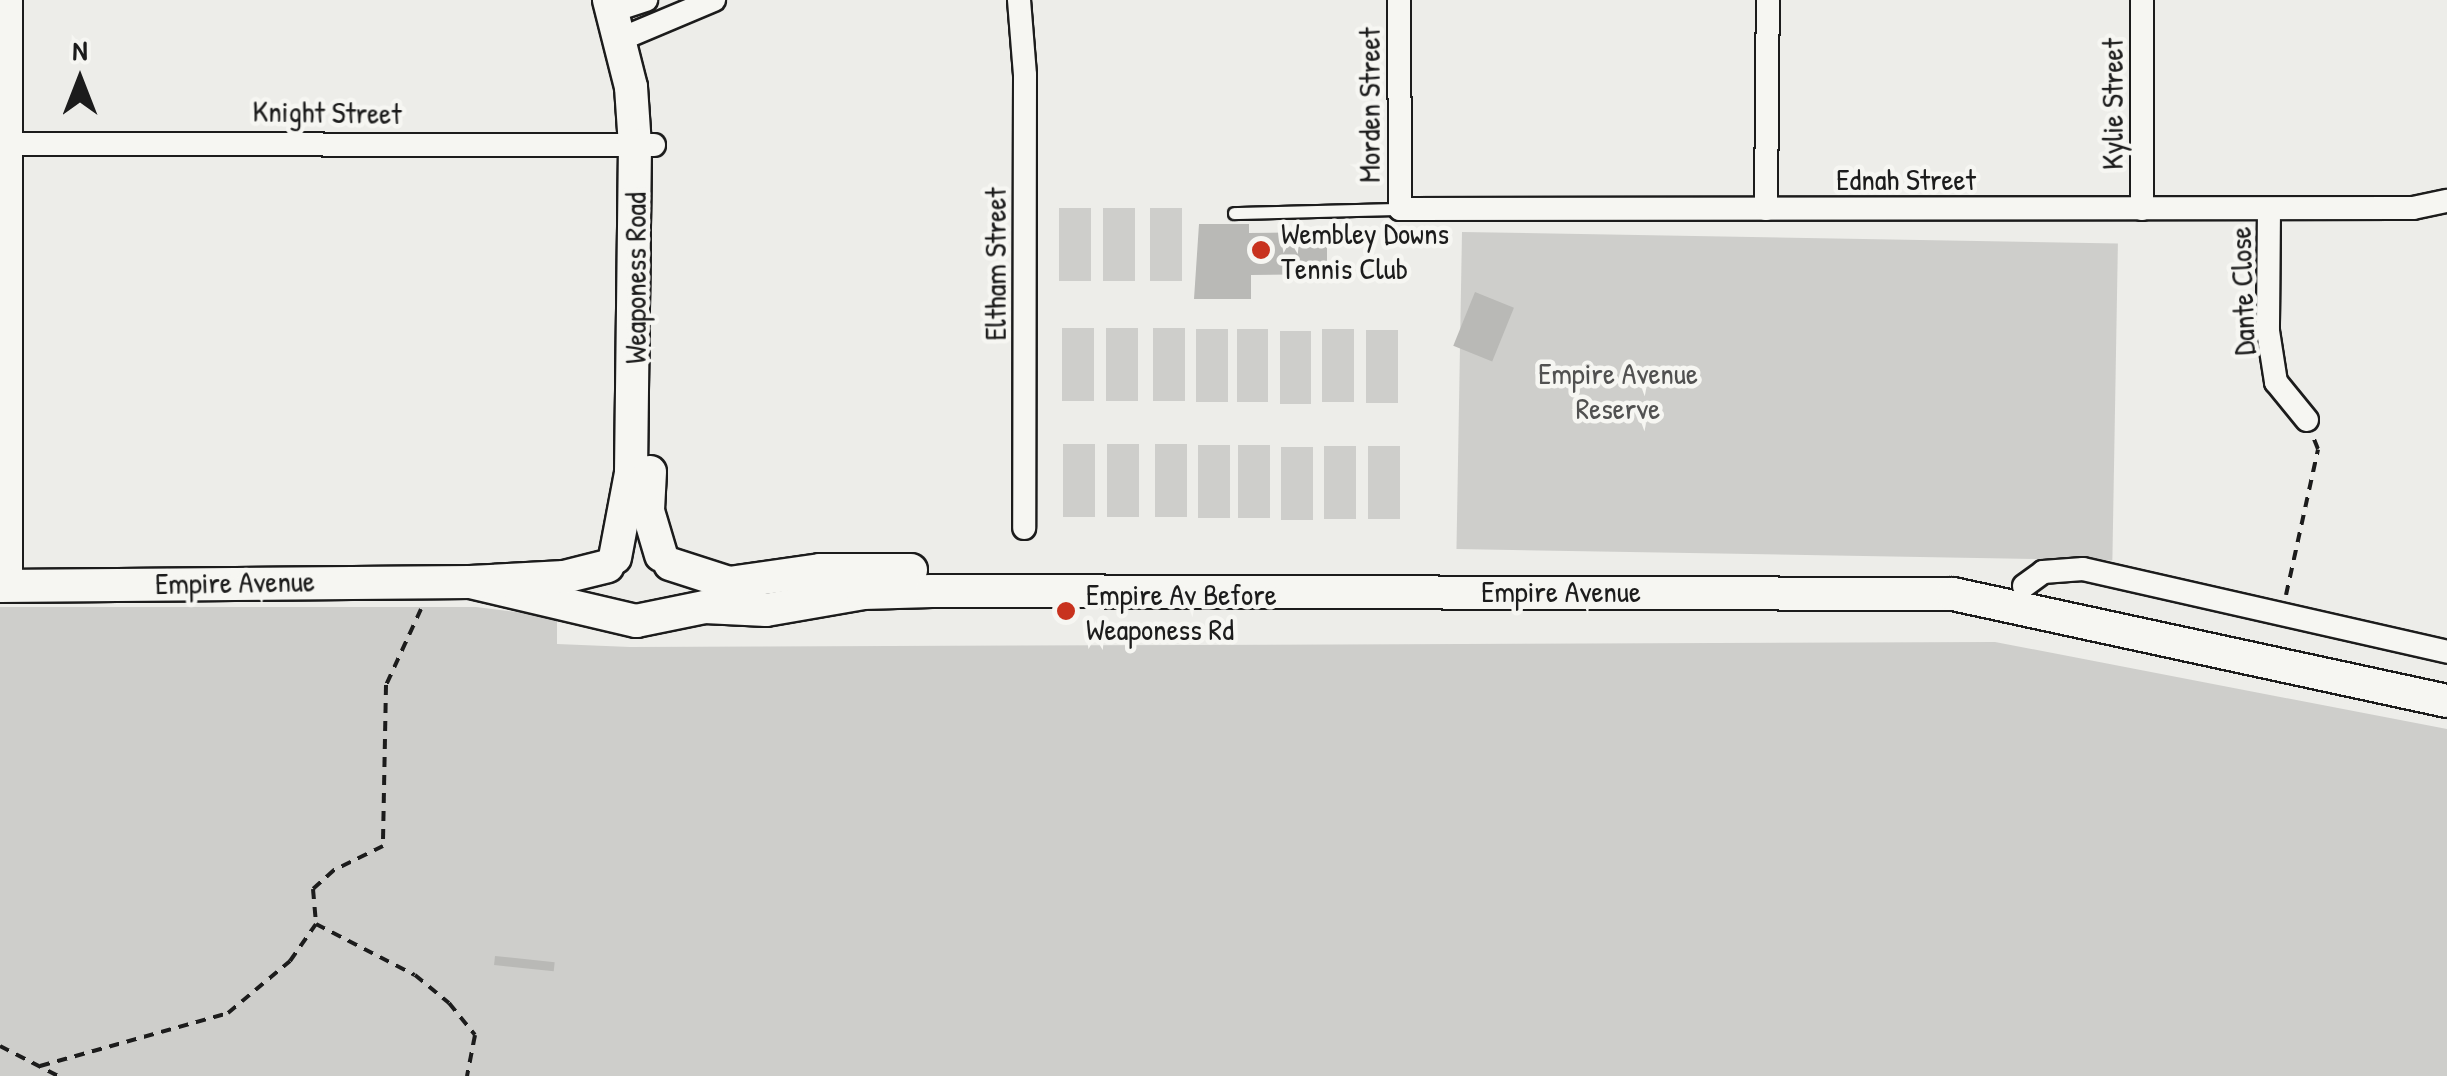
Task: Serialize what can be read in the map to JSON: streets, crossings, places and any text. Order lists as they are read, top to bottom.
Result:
{
  "streets": {
    "main road": ["Weaponess Road", "Empire Avenue"],
    "street": [
      "Kylie Street",
      "Morden Street",
      "Knight Street",
      "Ednah Street",
      "Eltham Street",
      "Dante Close"
    ]
  },
  "crossings": [
    ["Kylie Street", "Ednah Street"],
    ["Morden Street", "Ednah Street"],
    ["Knight Street", "Weaponess Road"],
    ["Ednah Street", "Dante Close"],
    ["Weaponess Road", "Empire Avenue"]
  ],
  "parks": ["Empire Avenue Reserve"],
  "places": ["Wembley Downs Tennis Club", "Empire Av Before Weaponess Rd"],
  "north": "top"
}
